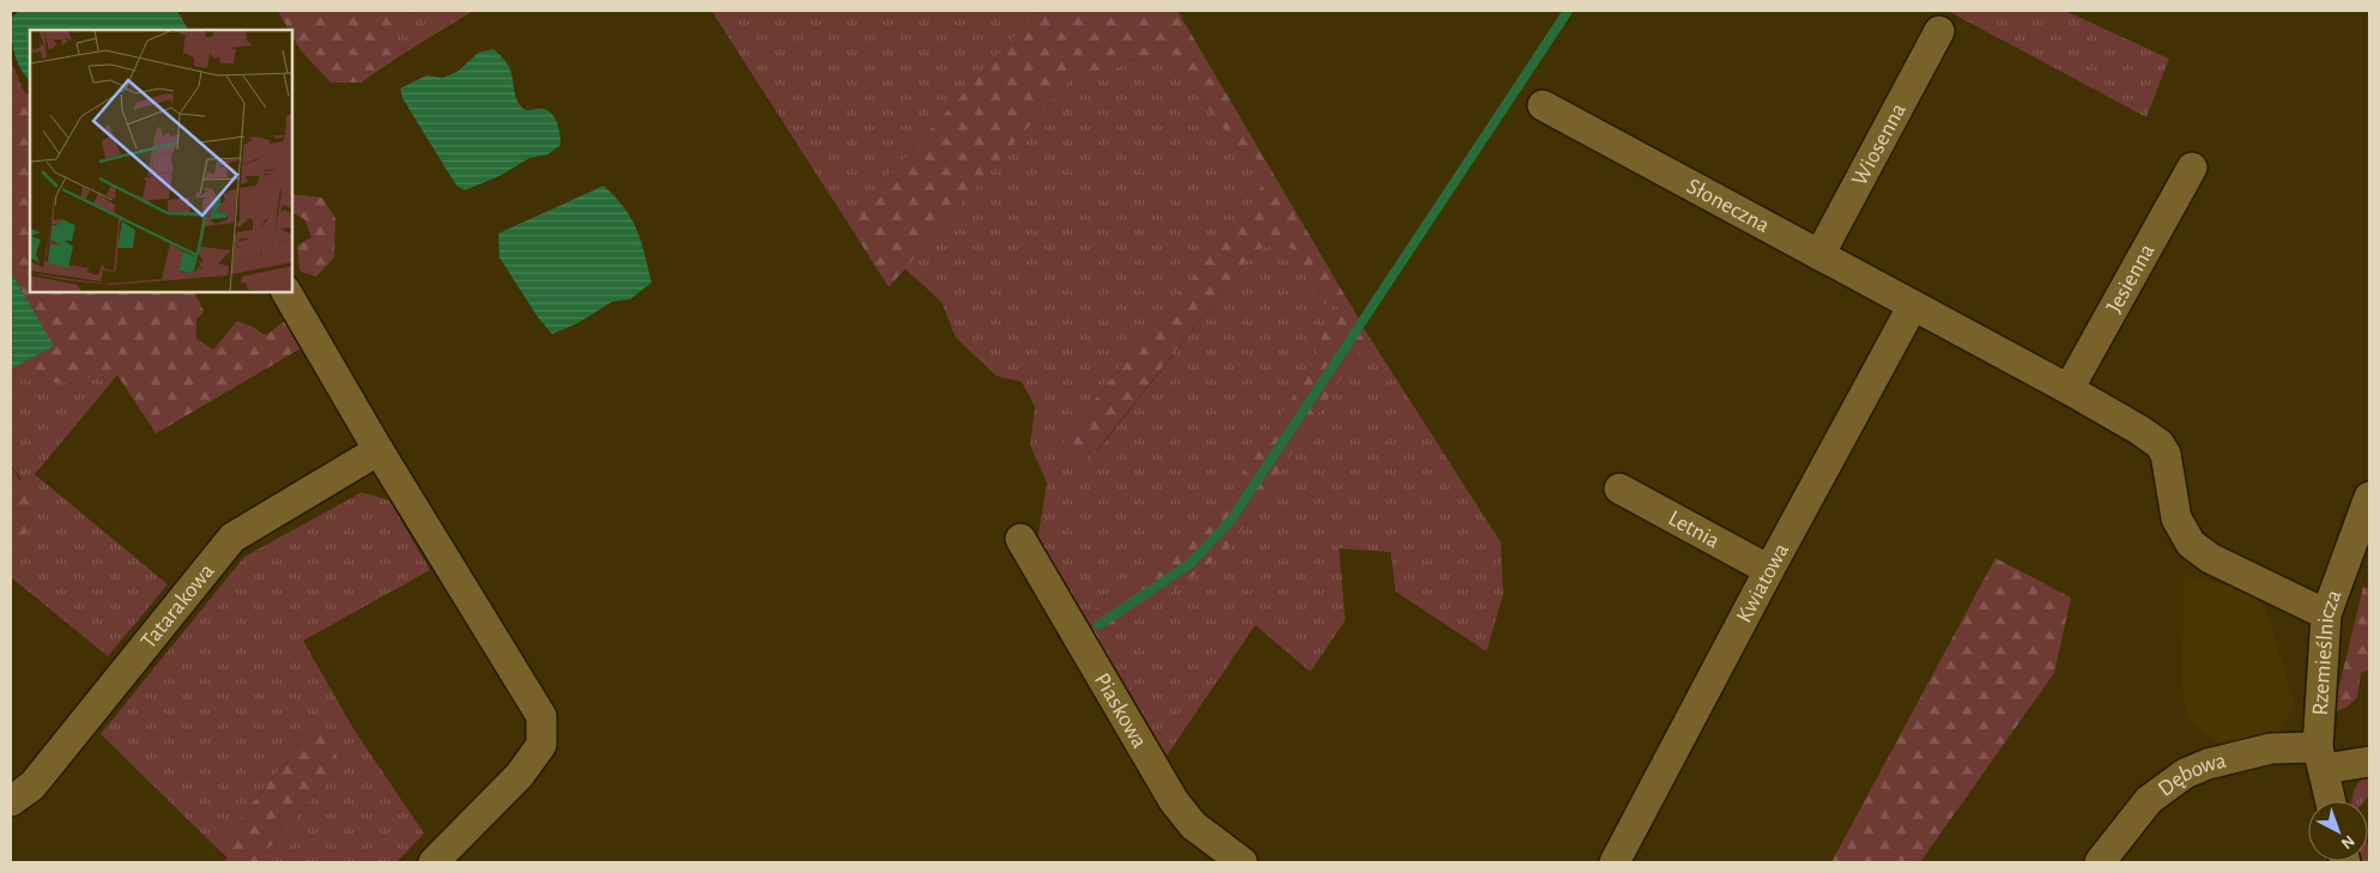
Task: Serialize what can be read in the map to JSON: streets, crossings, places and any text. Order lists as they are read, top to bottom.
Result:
{
  "streets": {
    "street": [
      "Wiosenna",
      "Słoneczna",
      "Jesienna",
      "Letnia",
      "Kwiatowa",
      "Tatarakowa",
      "Rzemieślnicza",
      "Piaskowa",
      "Dębowa"
    ]
  },
  "crossings": [
    ["Wiosenna", "Słoneczna"],
    ["Słoneczna", "Jesienna"],
    ["Słoneczna", "Kwiatowa"],
    ["Słoneczna", "Rzemieślnicza"],
    ["Letnia", "Kwiatowa"],
    ["Rzemieślnicza", "Dębowa"]
  ],
  "north": "bottom right"
}
